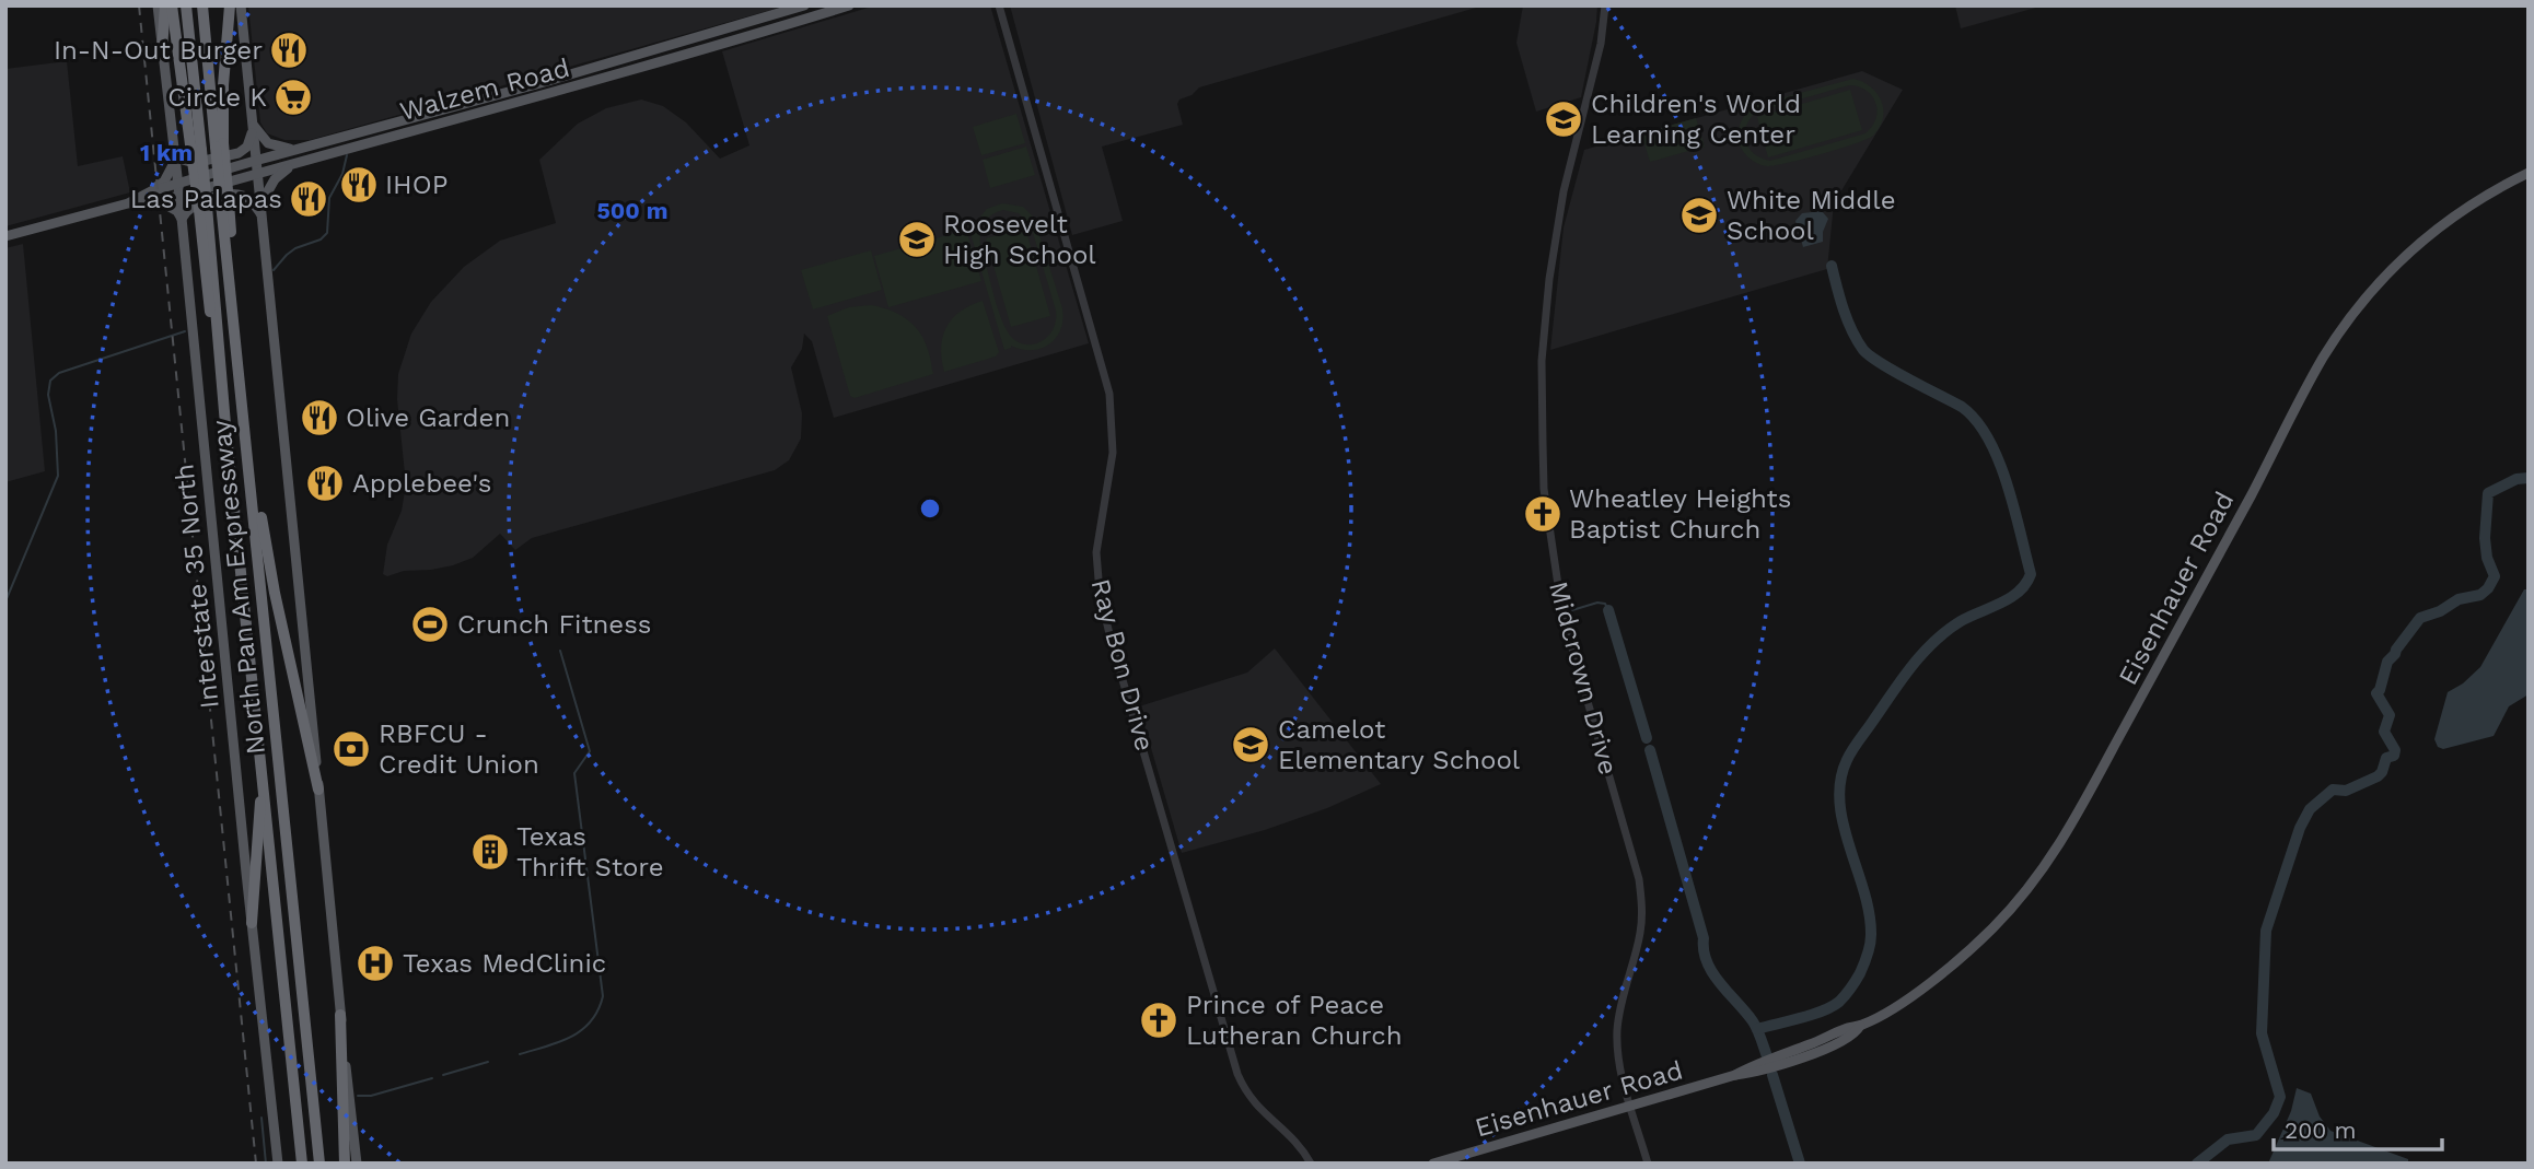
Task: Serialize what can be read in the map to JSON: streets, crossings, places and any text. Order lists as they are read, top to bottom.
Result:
{
  "streets": {
    "highway": ["North Pan Am Expressway"],
    "main road": ["Walzem Road", "Interstate 35 North", "Eisenhauer Road"],
    "street": ["Ray Bon Drive", "Midcrown Drive"]
  },
  "crossings": [
    ["Walzem Road", "Interstate 35 North"],
    ["Eisenhauer Road", "Midcrown Drive"]
  ],
  "places": {
    "restaurant": [
      "In-N-Out Burger",
      "IHOP",
      "Las Palapas",
      "Olive Garden",
      "Applebee's"
    ],
    "supermarket": ["Circle K"],
    "school or university": [
      "Children's World Learning Center",
      "White Middle School",
      "Roosevelt High School",
      "Camelot Elementary School"
    ],
    "church": ["Wheatley Heights Baptist Church", "Prince of Peace Lutheran Church"],
    "sports": ["Crunch Fitness"],
    "bank": ["RBFCU - Credit Union"],
    "building": ["Texas Thrift Store"],
    "hospital": ["Texas MedClinic"]
  },
  "scale_bar": "200 m",
  "rings": ["1 km", "500 m"]
}
